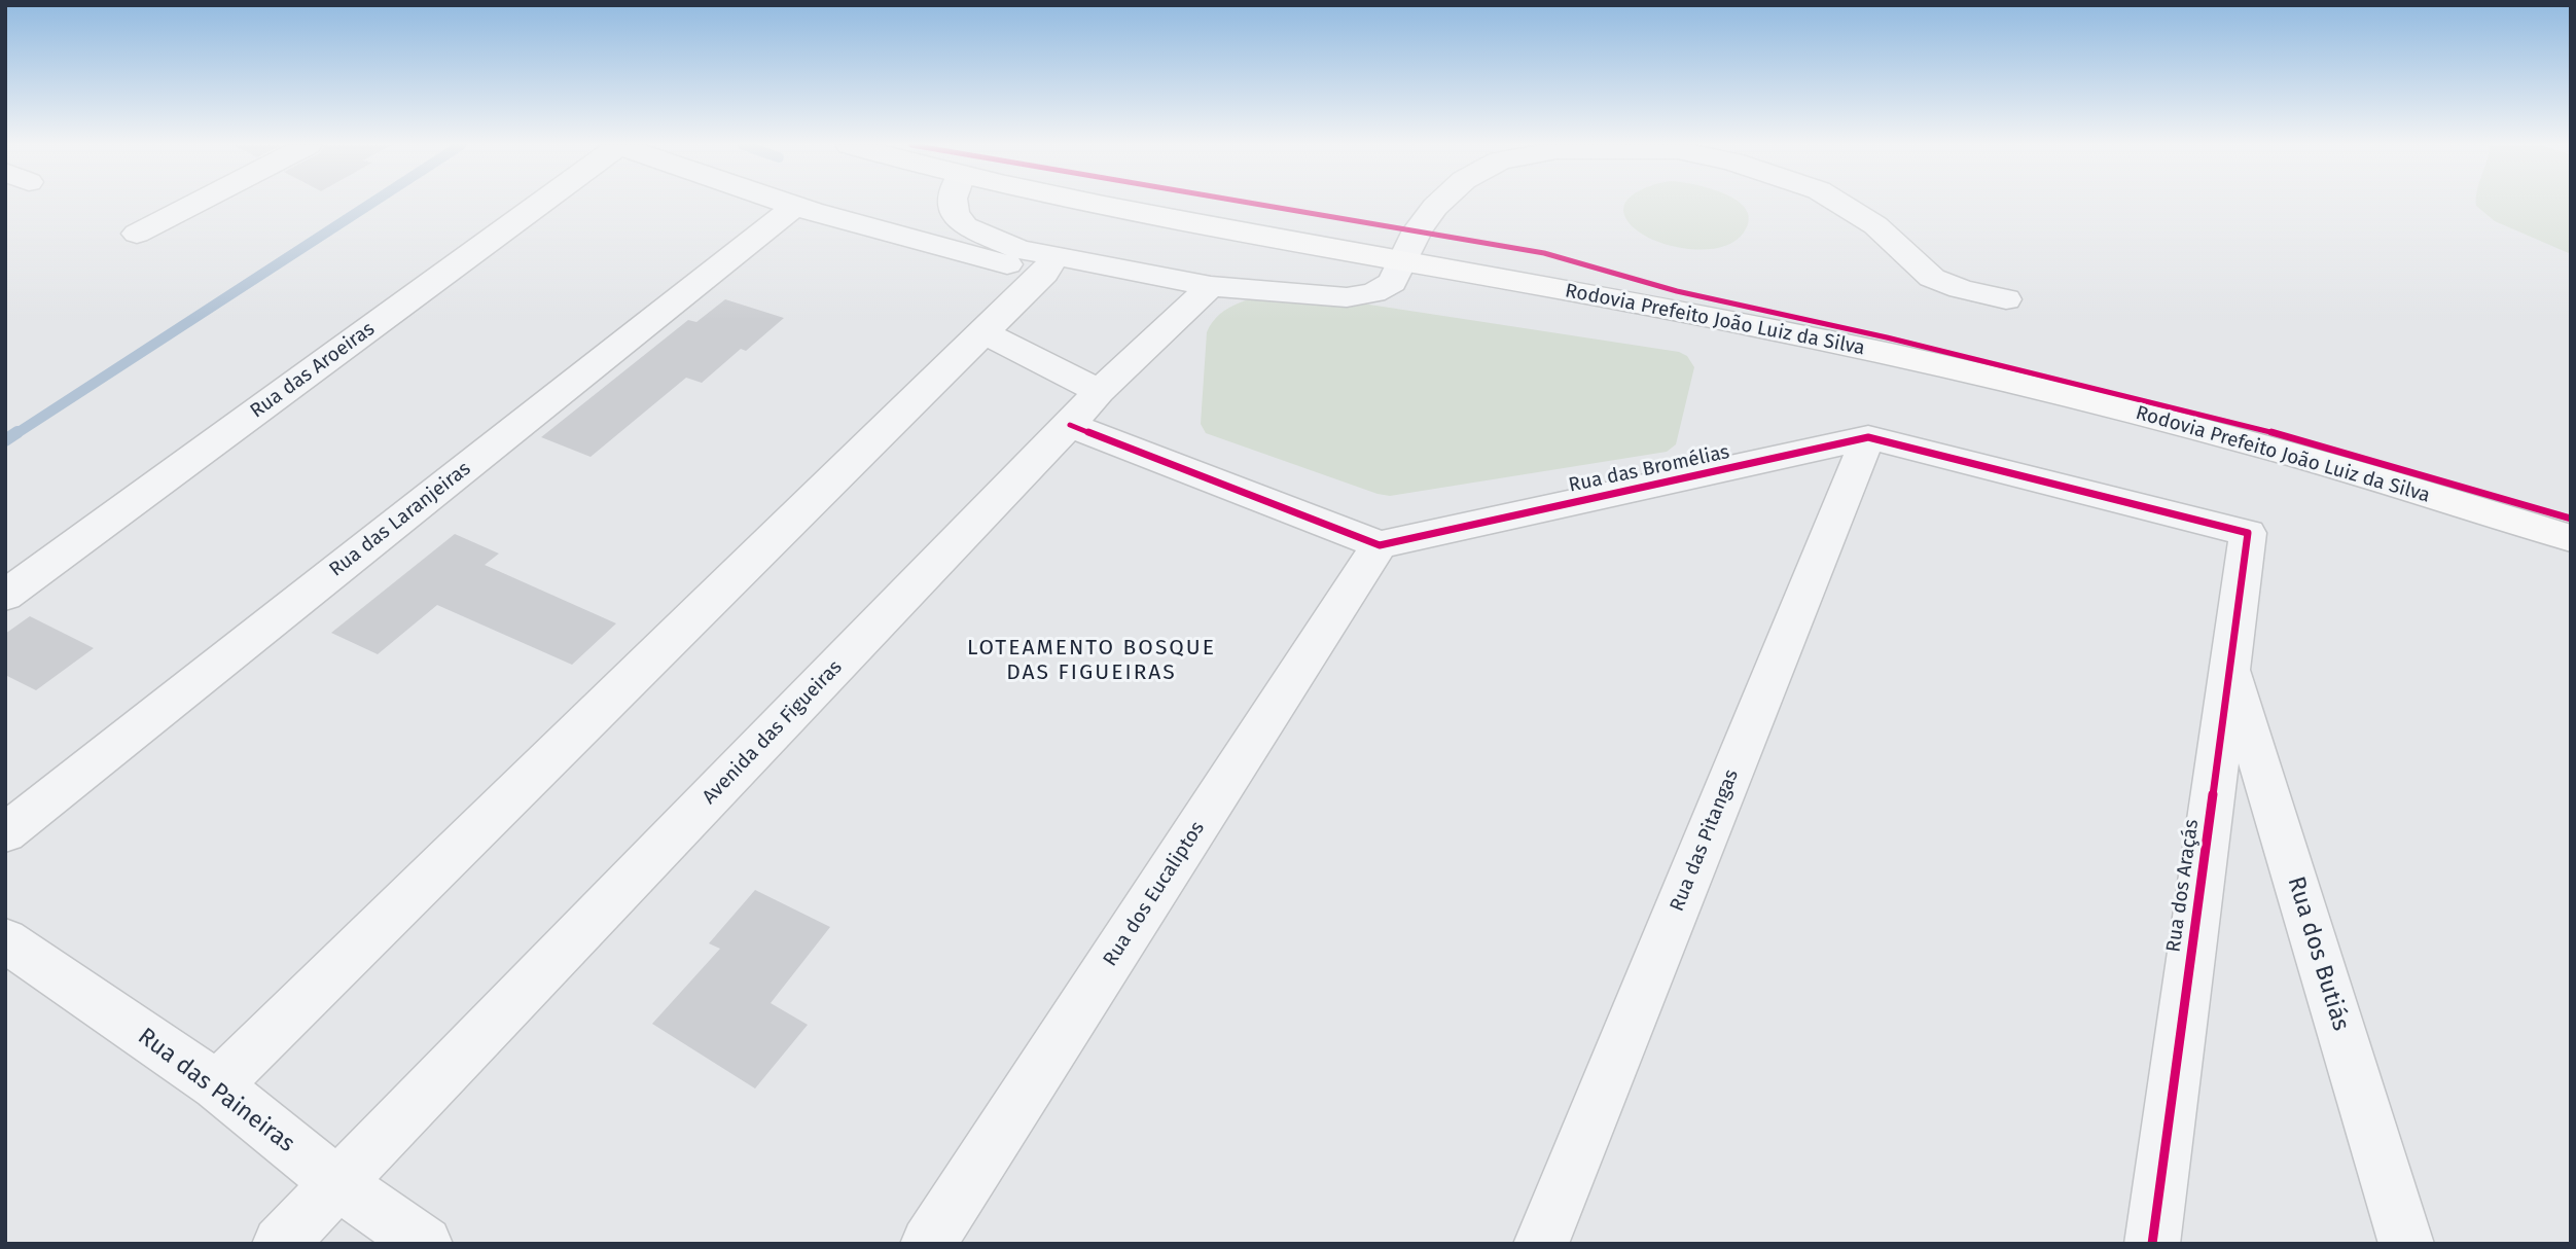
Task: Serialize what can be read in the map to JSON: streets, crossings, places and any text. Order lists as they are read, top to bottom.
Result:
{
  "streets": {
    "main road": ["Rodovia Prefeito João Luiz da Silva"],
    "street": [
      "Rua das Aroeiras",
      "Rua das Bromélias",
      "Rua das Laranjeiras",
      "Avenida das Figueiras",
      "Rua das Pitangas",
      "Rua dos Araçás",
      "Rua dos Eucaliptos",
      "Rua dos Butiás",
      "Rua das Paineiras"
    ]
  },
  "crossings": [
    ["Rua das Bromélias", "Rua das Pitangas"],
    ["Rua das Bromélias", "Rua dos Araçás"],
    ["Rua das Bromélias", "Rua dos Eucaliptos"],
    ["Avenida das Figueiras", "Rua das Paineiras"],
    ["Rua dos Araçás", "Rua dos Butiás"]
  ],
  "districts": ["LOTEAMENTO BOSQUE DAS FIGUEIRAS"]
}
